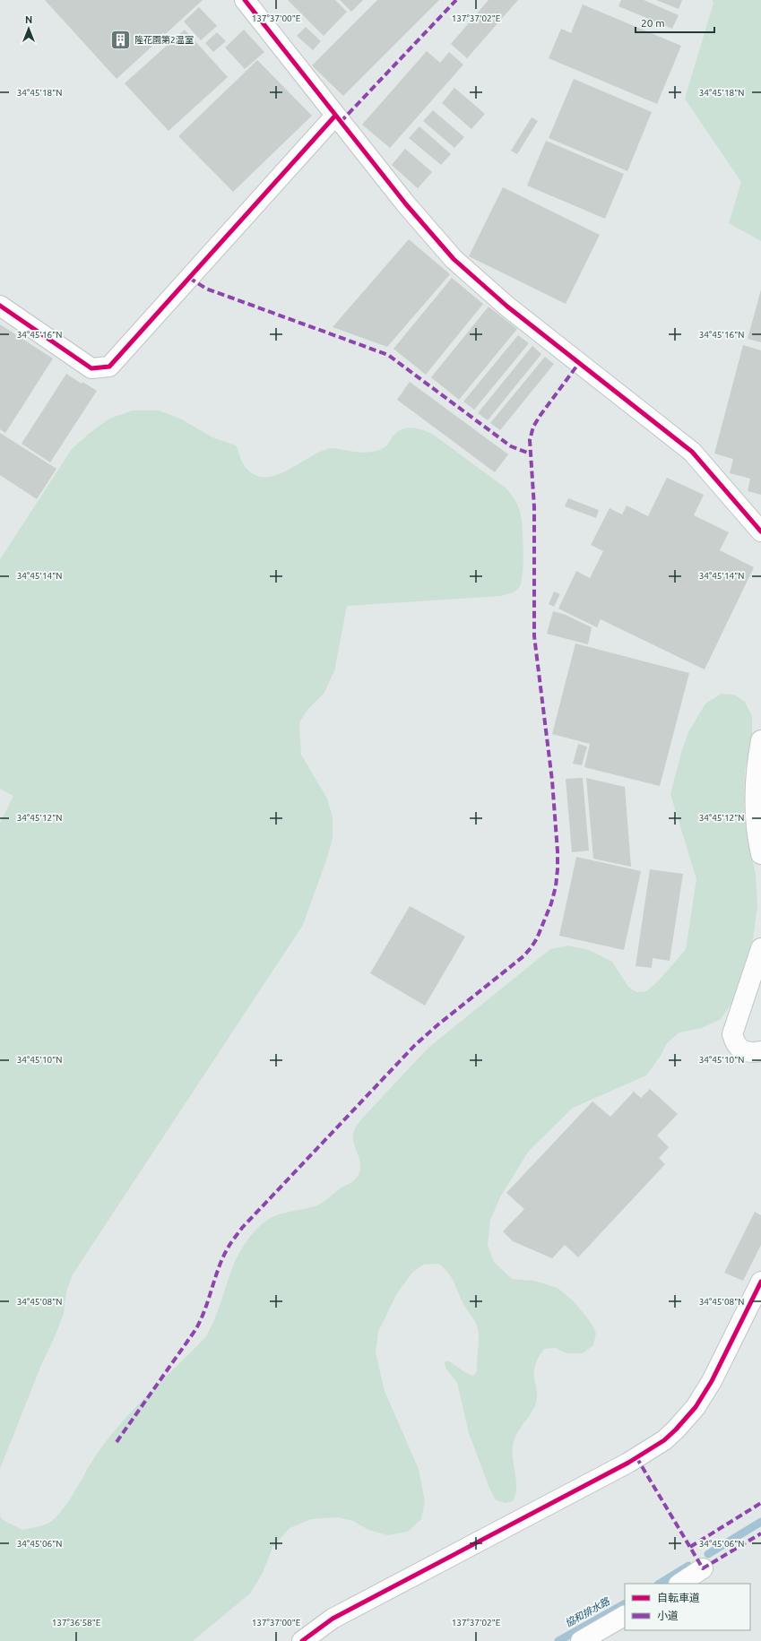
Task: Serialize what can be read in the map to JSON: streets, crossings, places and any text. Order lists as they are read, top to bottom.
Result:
{
  "water": ["協和排水路"],
  "places": {
    "building": ["隆花園第2温室"]
  },
  "legend": ["自転車道", "小道"],
  "scale_bar": "20 m",
  "north": "top",
  "coordinates": [
    "137°37'00\"E",
    "137°37'02\"E",
    "34°45'18\"N",
    "34°45'16\"N",
    "34°45'14\"N",
    "34°45'12\"N",
    "34°45'10\"N",
    "34°45'08\"N",
    "34°45'06\"N",
    "137°36'58\"E"
  ]
}
